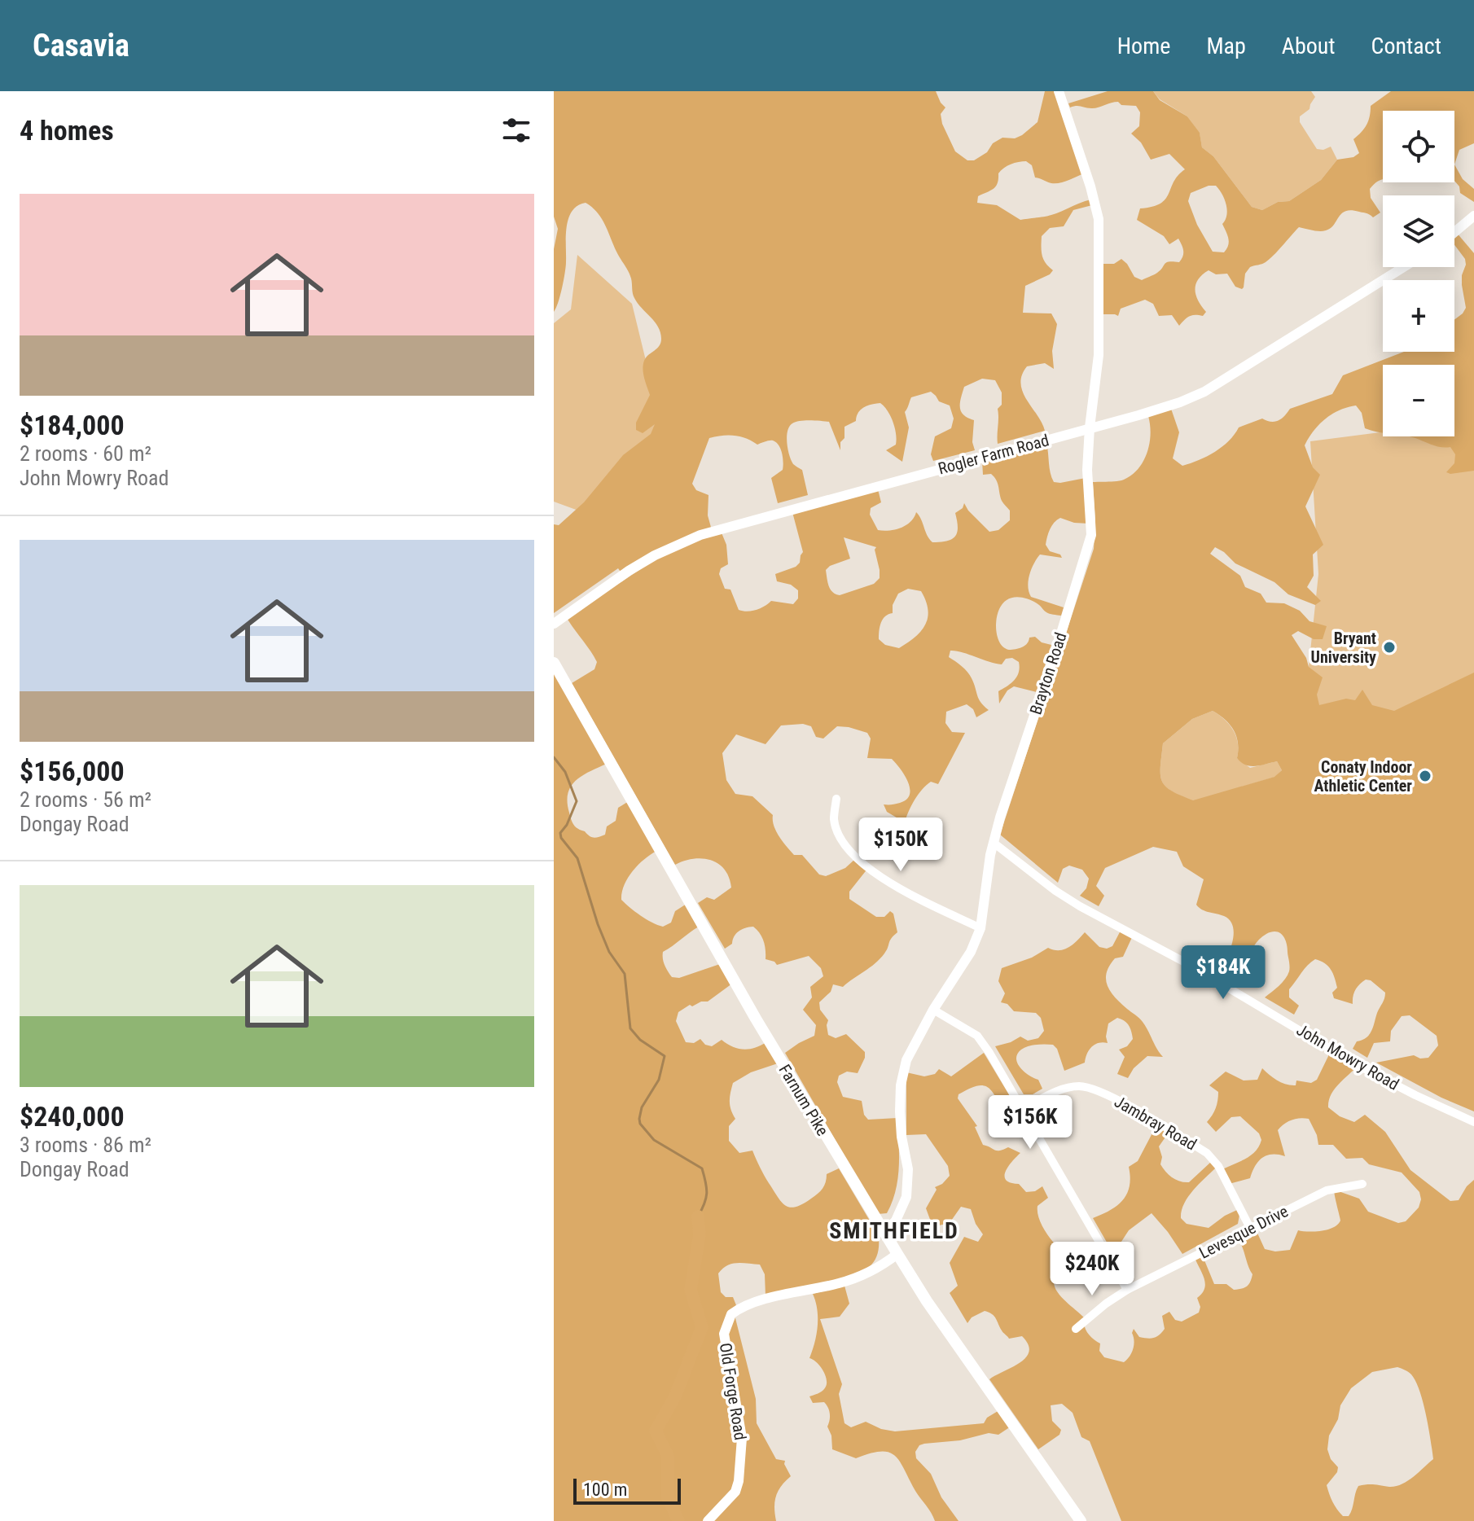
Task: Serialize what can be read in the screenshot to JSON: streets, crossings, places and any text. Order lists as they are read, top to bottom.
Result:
{
  "streets": {
    "main road": ["Farnum Pike"],
    "street": [
      "Rogler Farm Road",
      "Brayton Road",
      "John Mowry Road",
      "Jambray Road",
      "Levesque Drive",
      "Old Forge Road"
    ]
  },
  "crossings": [
    ["Rogler Farm Road", "Brayton Road"],
    ["Brayton Road", "John Mowry Road"],
    ["Brayton Road", "Farnum Pike"],
    ["Farnum Pike", "Old Forge Road"],
    ["Jambray Road", "Levesque Drive"]
  ],
  "districts": ["SMITHFIELD"],
  "places": ["Bryant University", "Conaty Indoor Athletic Center"],
  "scale_bar": "100 m",
  "page": {
    "header": "Casavia",
    "nav": [
      "Home",
      "Map",
      "About",
      "Contact"
    ],
    "heading": "4 homes",
    "map_buttons": ["+", "−"],
    "list": [
      {
        "name": "$184,000",
        "note": "2 rooms · 60 m² · John Mowry Road"
      },
      {
        "name": "$156,000",
        "note": "2 rooms · 56 m² · Dongay Road"
      },
      {
        "name": "$240,000",
        "note": "3 rooms · 86 m² · Dongay Road"
      }
    ],
    "price": [
      "$150K",
      "$184K",
      "$156K",
      "$240K"
    ],
    "scale": "100 m"
  }
}
